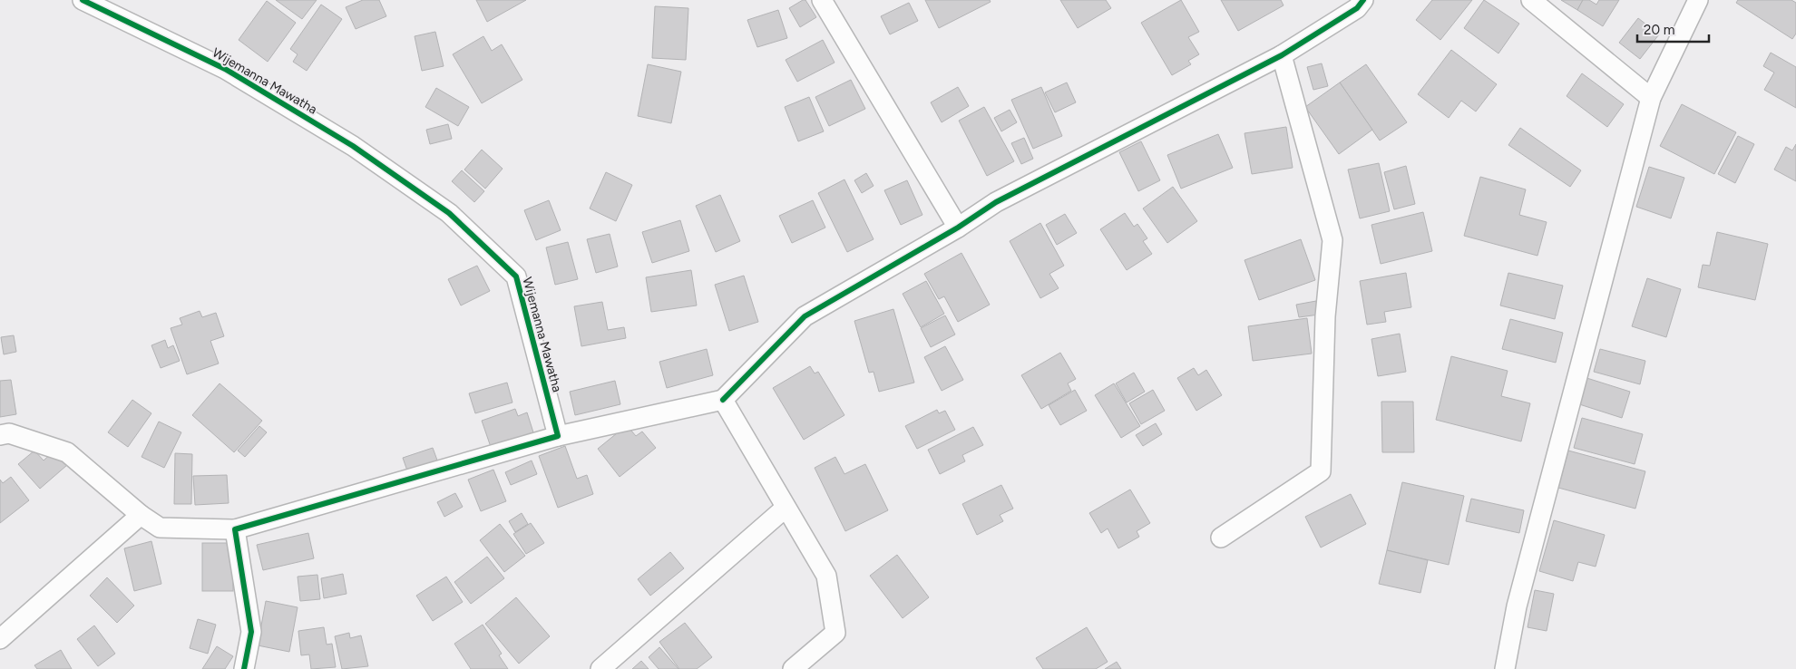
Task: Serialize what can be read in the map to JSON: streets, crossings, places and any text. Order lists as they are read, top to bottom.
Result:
{
  "streets": {
    "street": ["Wijemanna Mawatha"]
  },
  "scale_bar": "20 m"
}
